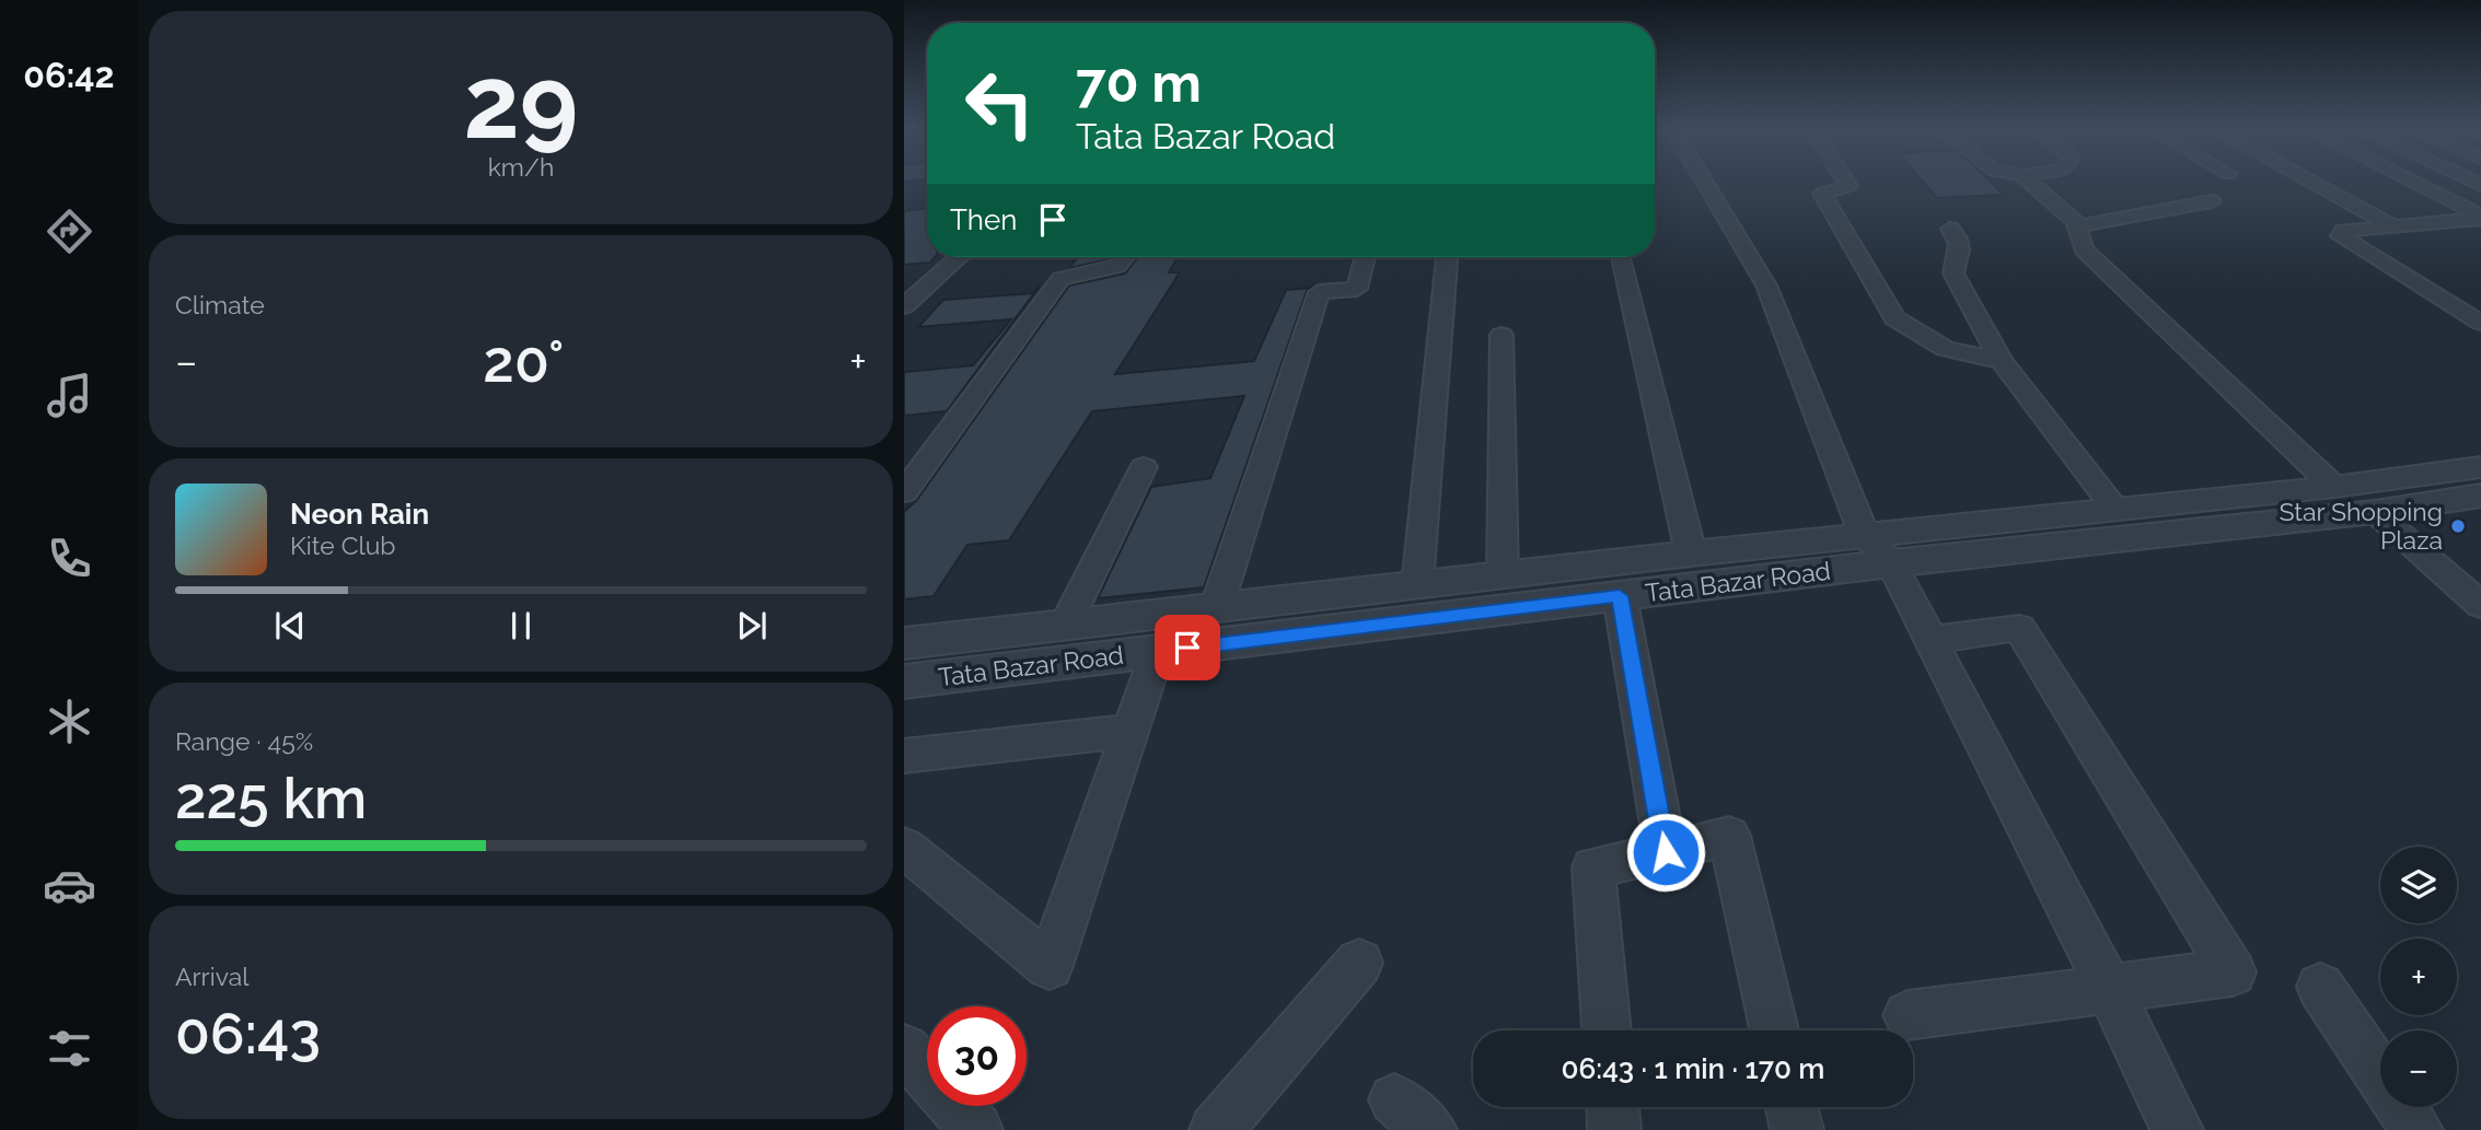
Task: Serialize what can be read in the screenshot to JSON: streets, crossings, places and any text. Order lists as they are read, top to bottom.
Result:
{
  "streets": {
    "street": ["Tata Bazar Road"]
  },
  "places": ["Star Shopping Plaza"],
  "page": {
    "tabs": "06:42",
    "tile": [
      ["29", "km/h"],
      "Climate",
      ["Range · 45%", "225 km"],
      ["Arrival", "06:43"]
    ],
    "turn": ["70 m", "Tata Bazar Road"],
    "then": "Then",
    "heat": ["−", "20°", "+"],
    "song": ["Neon Rain", "Kite Club"],
    "map_buttons": ["+", "−"],
    "limit": "30",
    "trip": "06:43 · 1 min · 170 m"
  }
}
